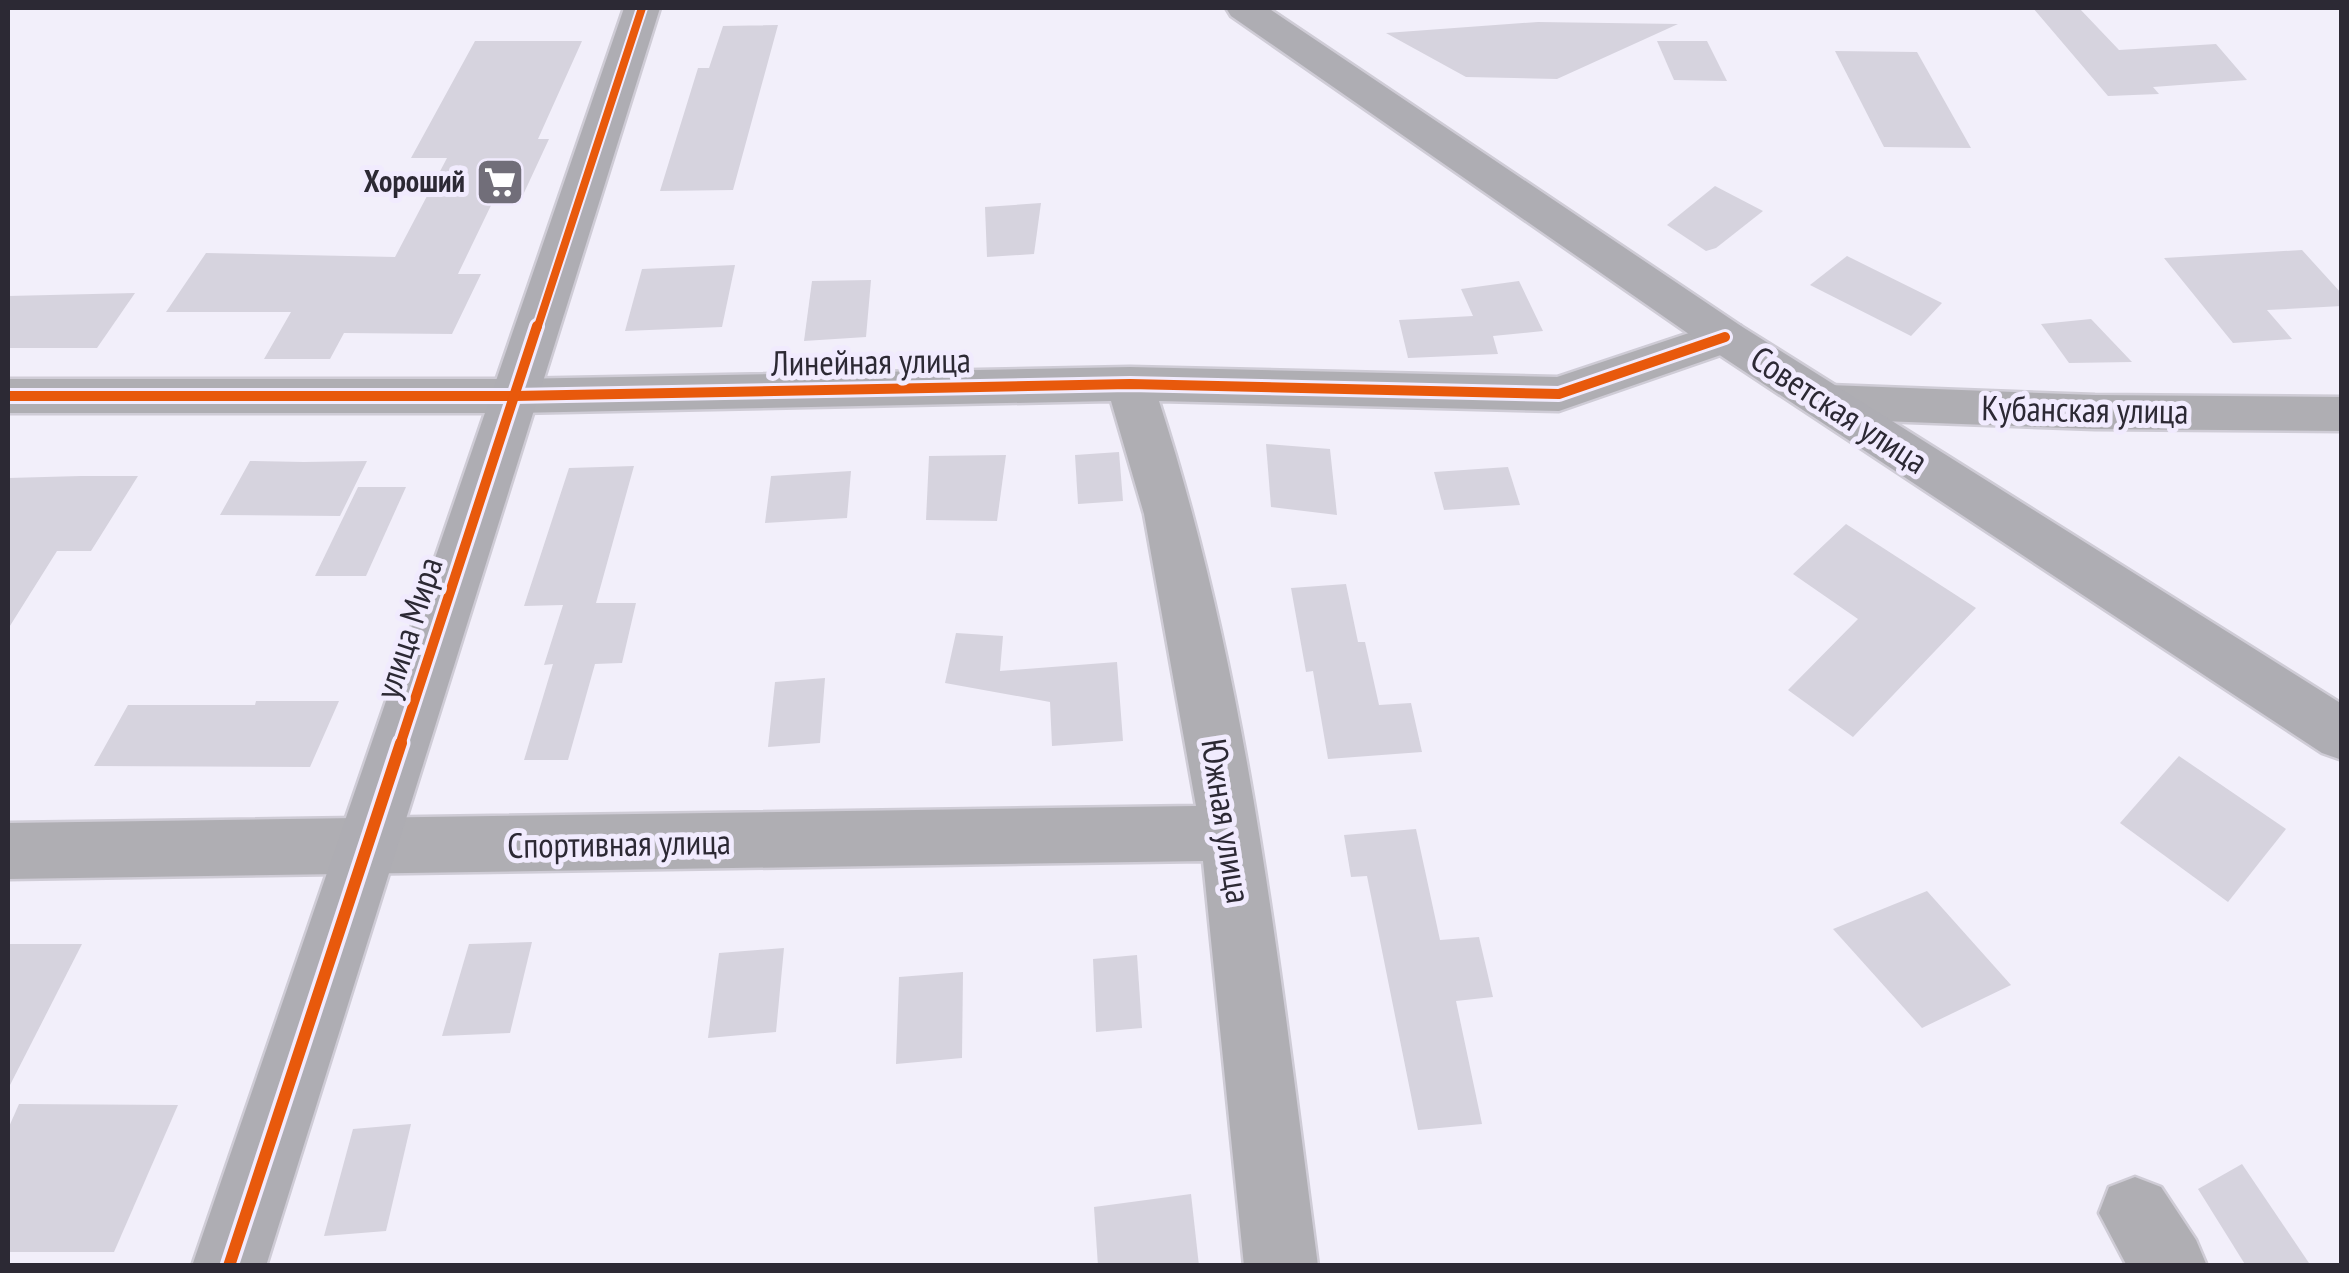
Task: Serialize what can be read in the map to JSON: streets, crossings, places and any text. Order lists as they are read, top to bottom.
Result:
{
  "streets": {
    "street": [
      "Линейная улица",
      "Советская улица",
      "Кубанская улица",
      "улица Мира",
      "Южная улица",
      "Спортивная улица"
    ]
  },
  "crossings": [
    ["Линейная улица", "Советская улица"],
    ["Линейная улица", "улица Мира"],
    ["Линейная улица", "Южная улица"],
    ["Советская улица", "Кубанская улица"],
    ["улица Мира", "Спортивная улица"],
    ["Южная улица", "Спортивная улица"]
  ],
  "places": {
    "supermarket": ["Хороший"]
  }
}
